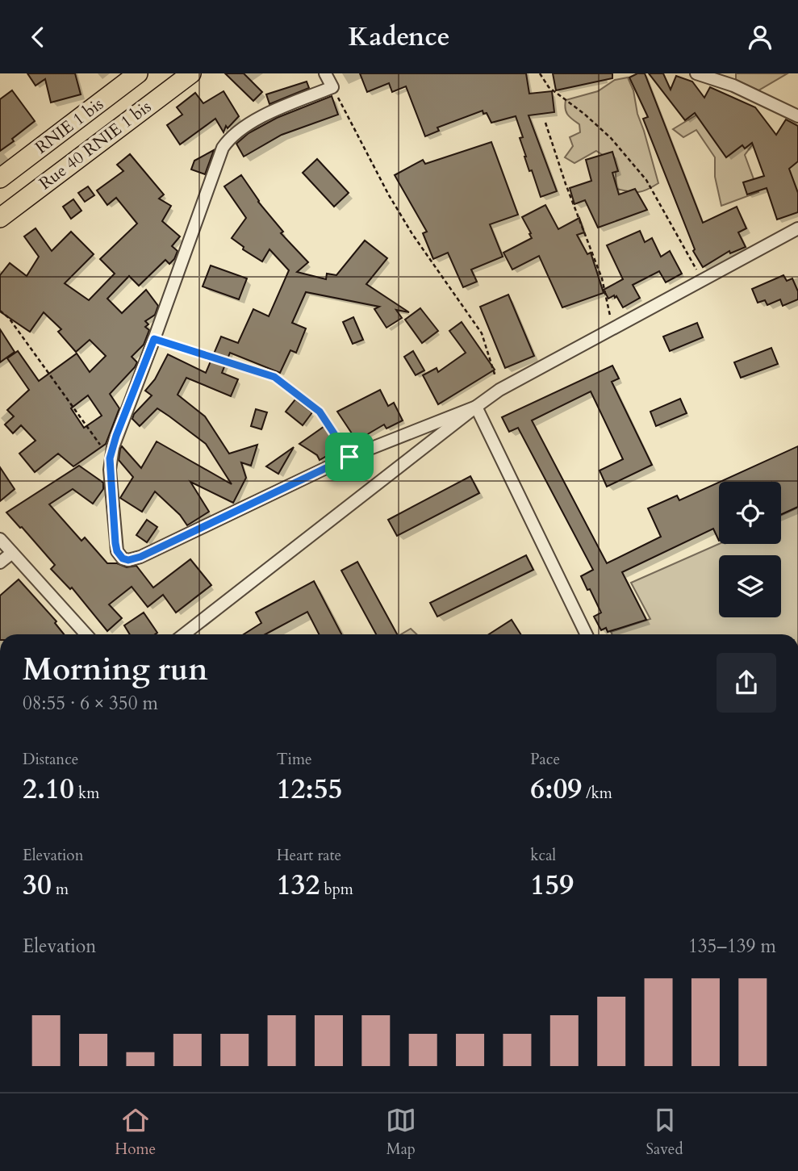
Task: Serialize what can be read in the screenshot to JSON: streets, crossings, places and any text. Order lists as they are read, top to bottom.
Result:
{
  "streets": {
    "main road": ["RNIE 1 bis", "Rue 40 RNIE 1 bis"]
  },
  "page": {
    "header": "Kadence",
    "heading": ["Morning run", "08:55 · 6 × 350 m"],
    "stats": [
      ["Distance", "2.10 km"],
      ["Time", "12:55"],
      ["Pace", "6:09 /km"],
      ["Elevation", "30 m"],
      ["Heart rate", "132 bpm"],
      ["kcal", "159"]
    ],
    "chart": ["Elevation", "135–139 m"],
    "tabs": ["Home", "Map", "Saved"]
  }
}
